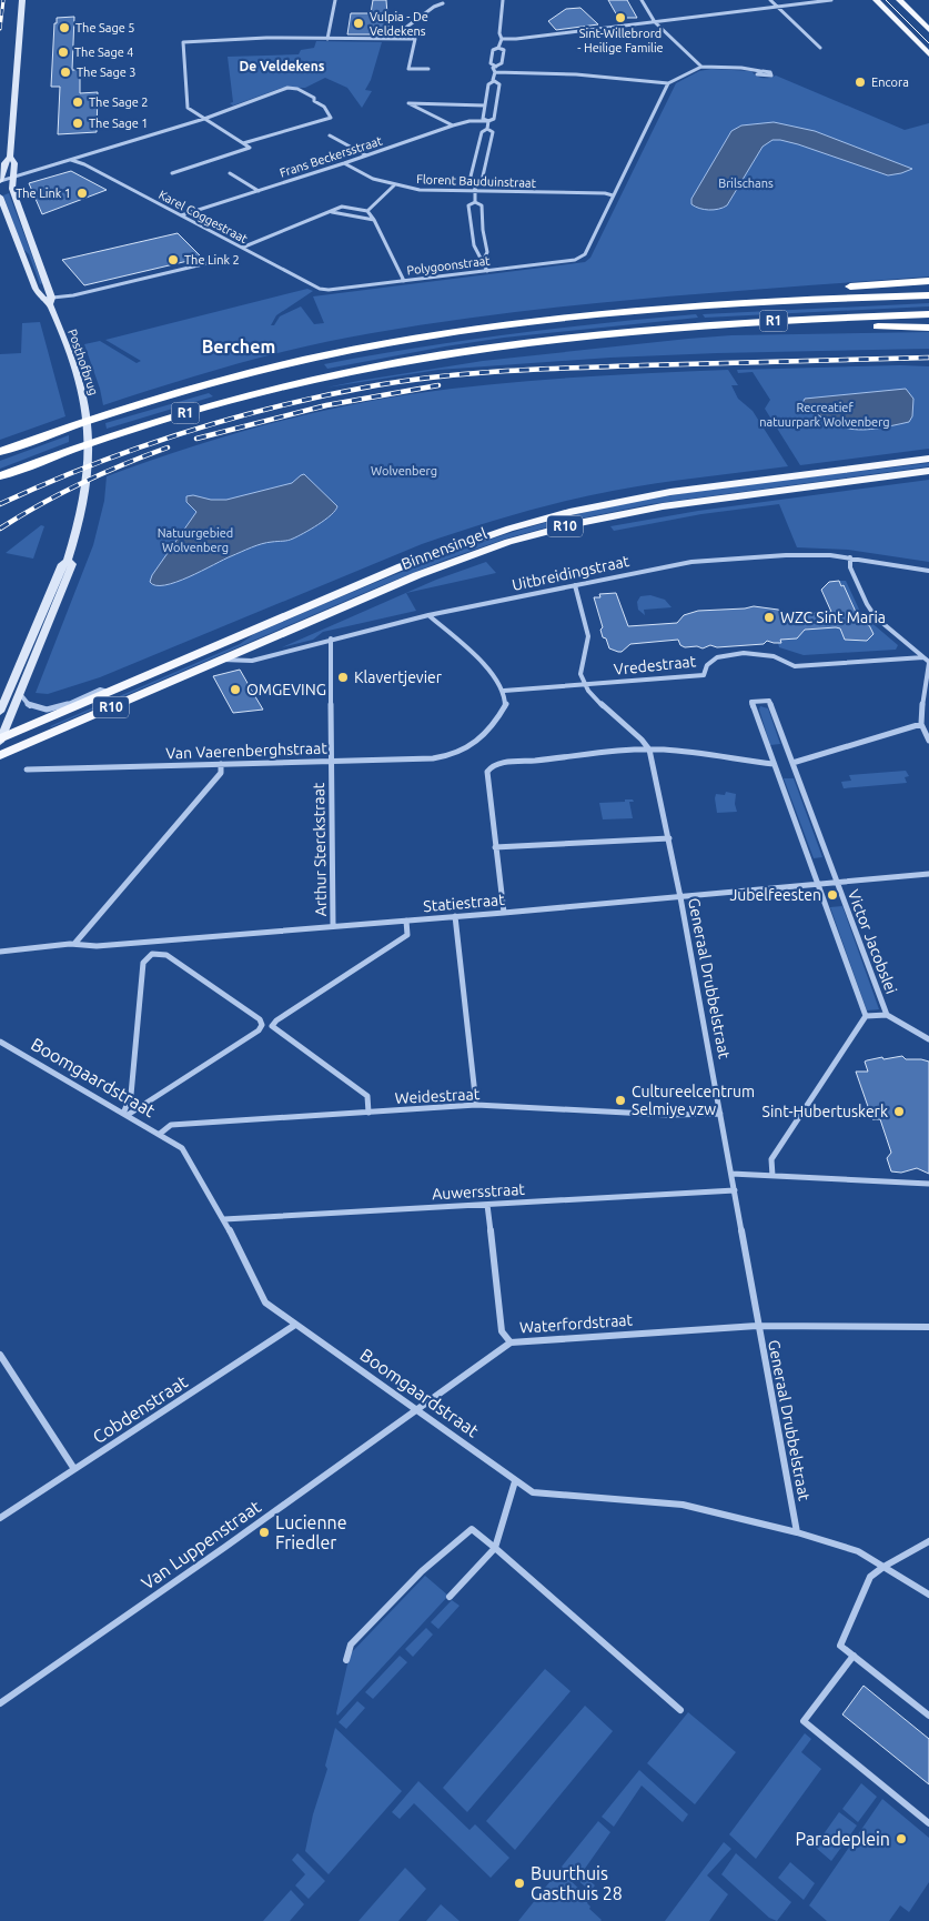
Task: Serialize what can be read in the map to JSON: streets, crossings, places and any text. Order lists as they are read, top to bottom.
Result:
{
  "streets": {
    "highway": ["R1"],
    "main road": ["R10", "Binnensingel"],
    "street": [
      "Frans Beckersstraat",
      "Florent Bauduinstraat",
      "Karel Coggestraat",
      "Polygoonstraat",
      "Posthofbrug",
      "Uitbreidingstraat",
      "Vredestraat",
      "Van Vaerenberghstraat",
      "Arthur Sterckstraat",
      "Statiestraat",
      "Victor Jacobslei",
      "Generaal Drubbelstraat",
      "Boomgaardstraat",
      "Weidestraat",
      "Auwersstraat",
      "Waterfordstraat",
      "Cobdenstraat",
      "Van Luppenstraat"
    ]
  },
  "crossings": [
    ["Frans Beckersstraat", "Florent Bauduinstraat"],
    ["Frans Beckersstraat", "Karel Coggestraat"],
    ["Florent Bauduinstraat", "Polygoonstraat"],
    ["Karel Coggestraat", "Polygoonstraat"],
    ["Posthofbrug", "Binnensingel"],
    ["Binnensingel", "Uitbreidingstraat"],
    ["Uitbreidingstraat", "Arthur Sterckstraat"],
    ["Vredestraat", "Van Vaerenberghstraat"],
    ["Vredestraat", "Generaal Drubbelstraat"],
    ["Van Vaerenberghstraat", "Arthur Sterckstraat"],
    ["Arthur Sterckstraat", "Statiestraat"],
    ["Statiestraat", "Victor Jacobslei"],
    ["Statiestraat", "Generaal Drubbelstraat"],
    ["Generaal Drubbelstraat", "Boomgaardstraat"],
    ["Generaal Drubbelstraat", "Weidestraat"],
    ["Generaal Drubbelstraat", "Auwersstraat"],
    ["Generaal Drubbelstraat", "Waterfordstraat"],
    ["Boomgaardstraat", "Weidestraat"],
    ["Boomgaardstraat", "Auwersstraat"],
    ["Boomgaardstraat", "Waterfordstraat"],
    ["Boomgaardstraat", "Cobdenstraat"],
    ["Boomgaardstraat", "Van Luppenstraat"],
    ["Waterfordstraat", "Van Luppenstraat"]
  ],
  "districts": ["De Veldekens", "Berchem"],
  "parks": [
    "Brilschans",
    "Recreatief natuurpark Wolvenberg",
    "Wolvenberg",
    "Natuurgebied Wolvenberg"
  ],
  "places": [
    "Sint-Willebrord - Heilige Familie",
    "Vulpia - De Veldekens",
    "The Sage 5",
    "The Sage 4",
    "The Sage 3",
    "Encora",
    "The Sage 2",
    "The Sage 1",
    "The Link 1",
    "The Link 2",
    "WZC Sint Maria",
    "Klavertjevier",
    "OMGEVING",
    "Jubelfeesten",
    "Cultureelcentrum Selmiye vzw",
    "Sint-Hubertuskerk",
    "Lucienne Friedler",
    "Paradeplein",
    "Buurthuis Gasthuis 28"
  ]
}
